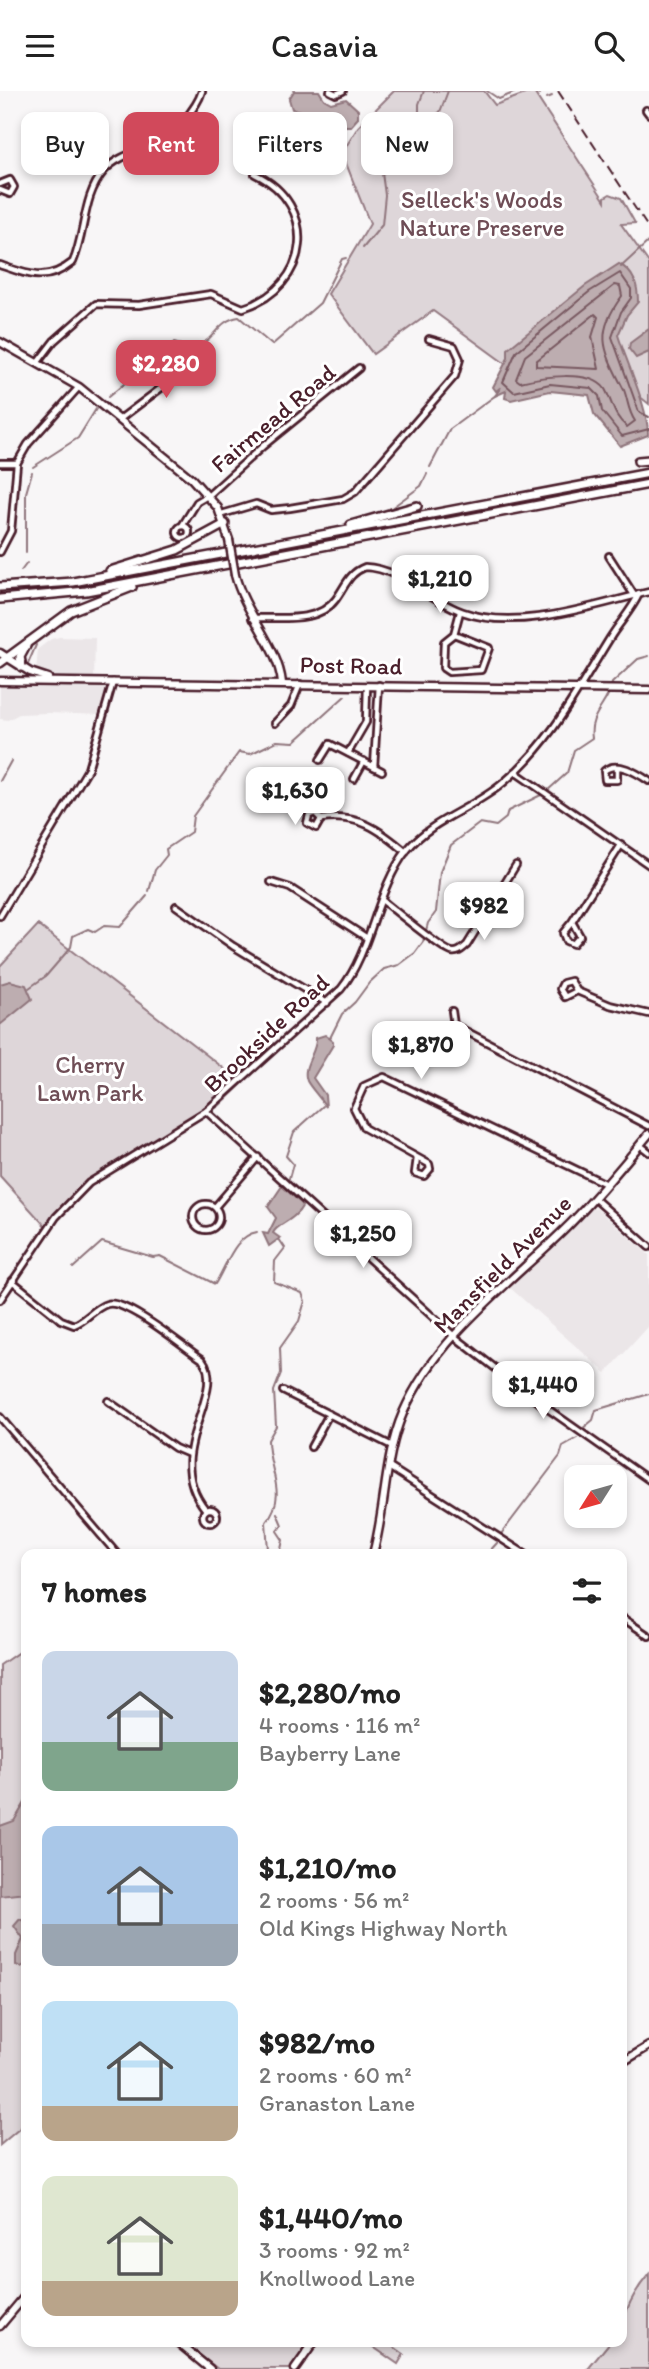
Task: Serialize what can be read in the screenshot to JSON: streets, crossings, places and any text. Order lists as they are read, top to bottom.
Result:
{
  "streets": {
    "main road": ["Post Road", "Mansfield Avenue"],
    "street": ["Fairmead Road", "Brookside Road"]
  },
  "crossings": [
    ["Post Road", "Brookside Road"]
  ],
  "parks": ["Selleck's Woods Nature Preserve", "Cherry Lawn Park"],
  "north": "bottom left",
  "page": {
    "header": "Casavia",
    "chip": [
      "Buy",
      "Rent",
      "Filters",
      "New"
    ],
    "price": [
      "$2,280",
      "$1,210",
      "$1,630",
      "$982",
      "$1,870",
      "$1,250",
      "$1,440"
    ],
    "heading": "7 homes",
    "list": [
      {
        "name": "$2,280/mo",
        "note": "4 rooms · 116 m² · Bayberry Lane"
      },
      {
        "name": "$1,210/mo",
        "note": "2 rooms · 56 m² · Old Kings Highway North"
      },
      {
        "name": "$982/mo",
        "note": "2 rooms · 60 m² · Granaston Lane"
      },
      {
        "name": "$1,440/mo",
        "note": "3 rooms · 92 m² · Knollwood Lane"
      }
    ]
  }
}
